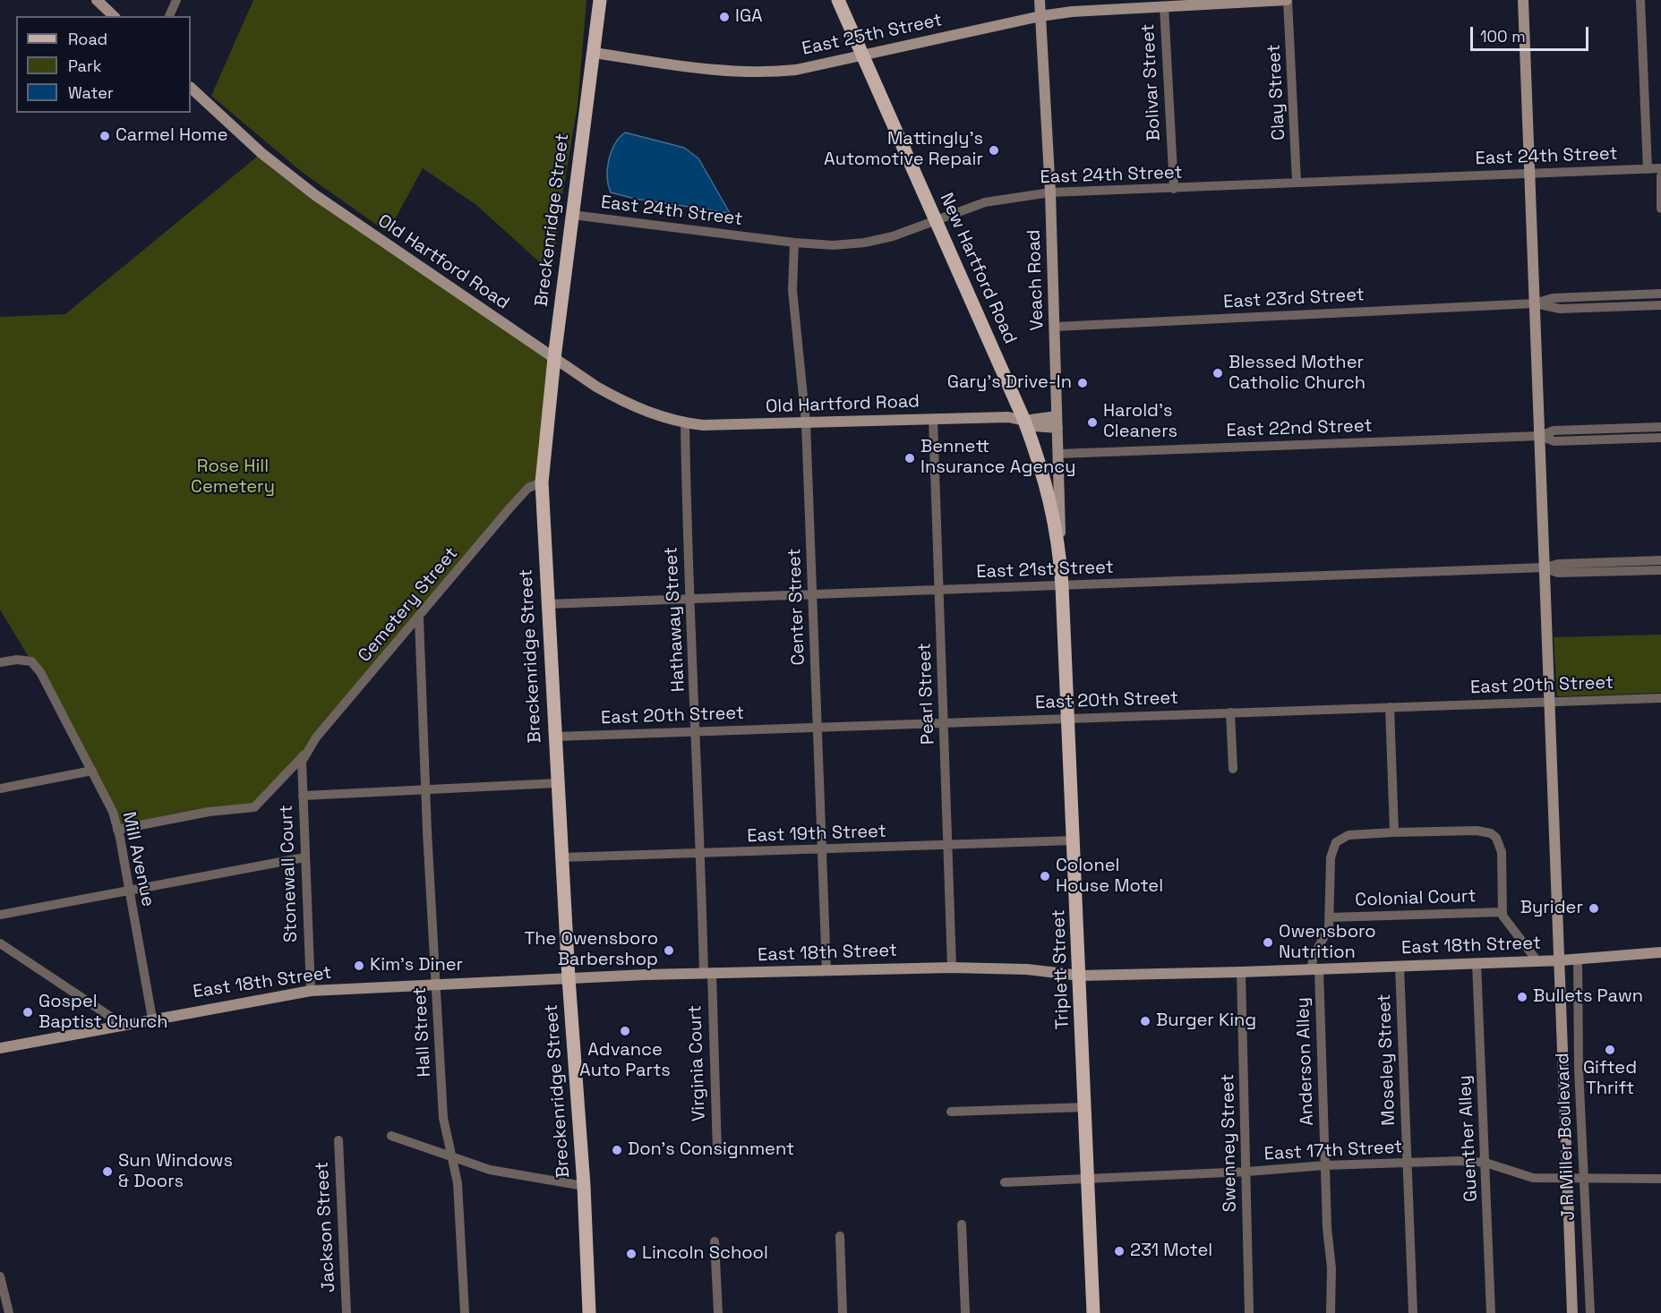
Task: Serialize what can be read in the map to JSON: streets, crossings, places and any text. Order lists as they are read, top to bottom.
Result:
{
  "streets": {
    "main road": ["Breckenridge Street", "New Hartford Road", "Triplett Street"],
    "street": [
      "East 25th Street",
      "Bolivar Street",
      "Clay Street",
      "East 24th Street",
      "Old Hartford Road",
      "Veach Road",
      "East 23rd Street",
      "East 22nd Street",
      "East 21st Street",
      "Cemetery Street",
      "Center Street",
      "Hathaway Street",
      "East 20th Street",
      "Pearl Street",
      "East 19th Street",
      "Mill Avenue",
      "Stonewall Court",
      "Colonial Court",
      "East 18th Street",
      "Hall Street",
      "Moseley Street",
      "Anderson Alley",
      "Virginia Court",
      "J R Miller Boulevard",
      "Guenther Alley",
      "Swenney Street",
      "East 17th Street",
      "Jackson Street"
    ]
  },
  "crossings": [
    ["East 25th Street", "Bolivar Street"],
    ["East 25th Street", "Clay Street"],
    ["East 25th Street", "Breckenridge Street"],
    ["East 25th Street", "New Hartford Road"],
    ["East 25th Street", "Veach Road"],
    ["Bolivar Street", "East 24th Street"],
    ["Clay Street", "East 24th Street"],
    ["East 24th Street", "Breckenridge Street"],
    ["East 24th Street", "New Hartford Road"],
    ["East 24th Street", "Veach Road"],
    ["East 24th Street", "Center Street"],
    ["Breckenridge Street", "Old Hartford Road"],
    ["Breckenridge Street", "East 21st Street"],
    ["Breckenridge Street", "Cemetery Street"],
    ["Breckenridge Street", "East 20th Street"],
    ["Breckenridge Street", "East 19th Street"],
    ["Breckenridge Street", "East 18th Street"],
    ["Old Hartford Road", "New Hartford Road"],
    ["Old Hartford Road", "Veach Road"],
    ["Old Hartford Road", "Center Street"],
    ["Old Hartford Road", "Hathaway Street"],
    ["Old Hartford Road", "Pearl Street"],
    ["New Hartford Road", "Veach Road"],
    ["New Hartford Road", "Triplett Street"],
    ["Veach Road", "East 23rd Street"],
    ["Veach Road", "East 22nd Street"],
    ["Veach Road", "Triplett Street"],
    ["East 21st Street", "Center Street"],
    ["East 21st Street", "Hathaway Street"],
    ["East 21st Street", "Pearl Street"],
    ["East 21st Street", "Triplett Street"],
    ["Cemetery Street", "Mill Avenue"],
    ["Cemetery Street", "Stonewall Court"],
    ["Cemetery Street", "Hall Street"],
    ["Center Street", "East 20th Street"],
    ["Center Street", "East 19th Street"],
    ["Center Street", "East 18th Street"],
    ["Hathaway Street", "East 20th Street"],
    ["Hathaway Street", "East 19th Street"],
    ["Hathaway Street", "East 18th Street"],
    ["Hathaway Street", "Virginia Court"],
    ["East 20th Street", "Pearl Street"],
    ["East 20th Street", "Triplett Street"],
    ["Pearl Street", "East 19th Street"],
    ["Pearl Street", "East 18th Street"],
    ["East 19th Street", "Triplett Street"],
    ["Mill Avenue", "East 18th Street"],
    ["Stonewall Court", "East 18th Street"],
    ["Colonial Court", "East 18th Street"],
    ["Colonial Court", "Anderson Alley"],
    ["East 18th Street", "Triplett Street"],
    ["East 18th Street", "Hall Street"],
    ["East 18th Street", "Moseley Street"],
    ["East 18th Street", "Anderson Alley"],
    ["East 18th Street", "Virginia Court"],
    ["East 18th Street", "J R Miller Boulevard"],
    ["East 18th Street", "Guenther Alley"],
    ["East 18th Street", "Swenney Street"],
    ["Triplett Street", "East 17th Street"],
    ["Moseley Street", "East 17th Street"],
    ["Anderson Alley", "East 17th Street"],
    ["J R Miller Boulevard", "East 17th Street"],
    ["Guenther Alley", "East 17th Street"],
    ["Swenney Street", "East 17th Street"]
  ],
  "parks": ["Rose Hill Cemetery"],
  "places": [
    "IGA",
    "Carmel Home",
    "Mattingly's Automotive Repair",
    "Blessed Mother Catholic Church",
    "Gary's Drive-In",
    "Harold's Cleaners",
    "Bennett Insurance Agency",
    "Colonel House Motel",
    "Byrider",
    "Owensboro Nutrition",
    "The Owensboro Barbershop",
    "Kim's Diner",
    "Bullets Pawn",
    "Gospel Baptist Church",
    "Burger King",
    "Advance Auto Parts",
    "Gifted Thrift",
    "Don's Consignment",
    "Sun Windows & Doors",
    "231 Motel",
    "Lincoln School"
  ],
  "legend": ["Road", "Park", "Water"],
  "scale_bar": "100 m"
}
